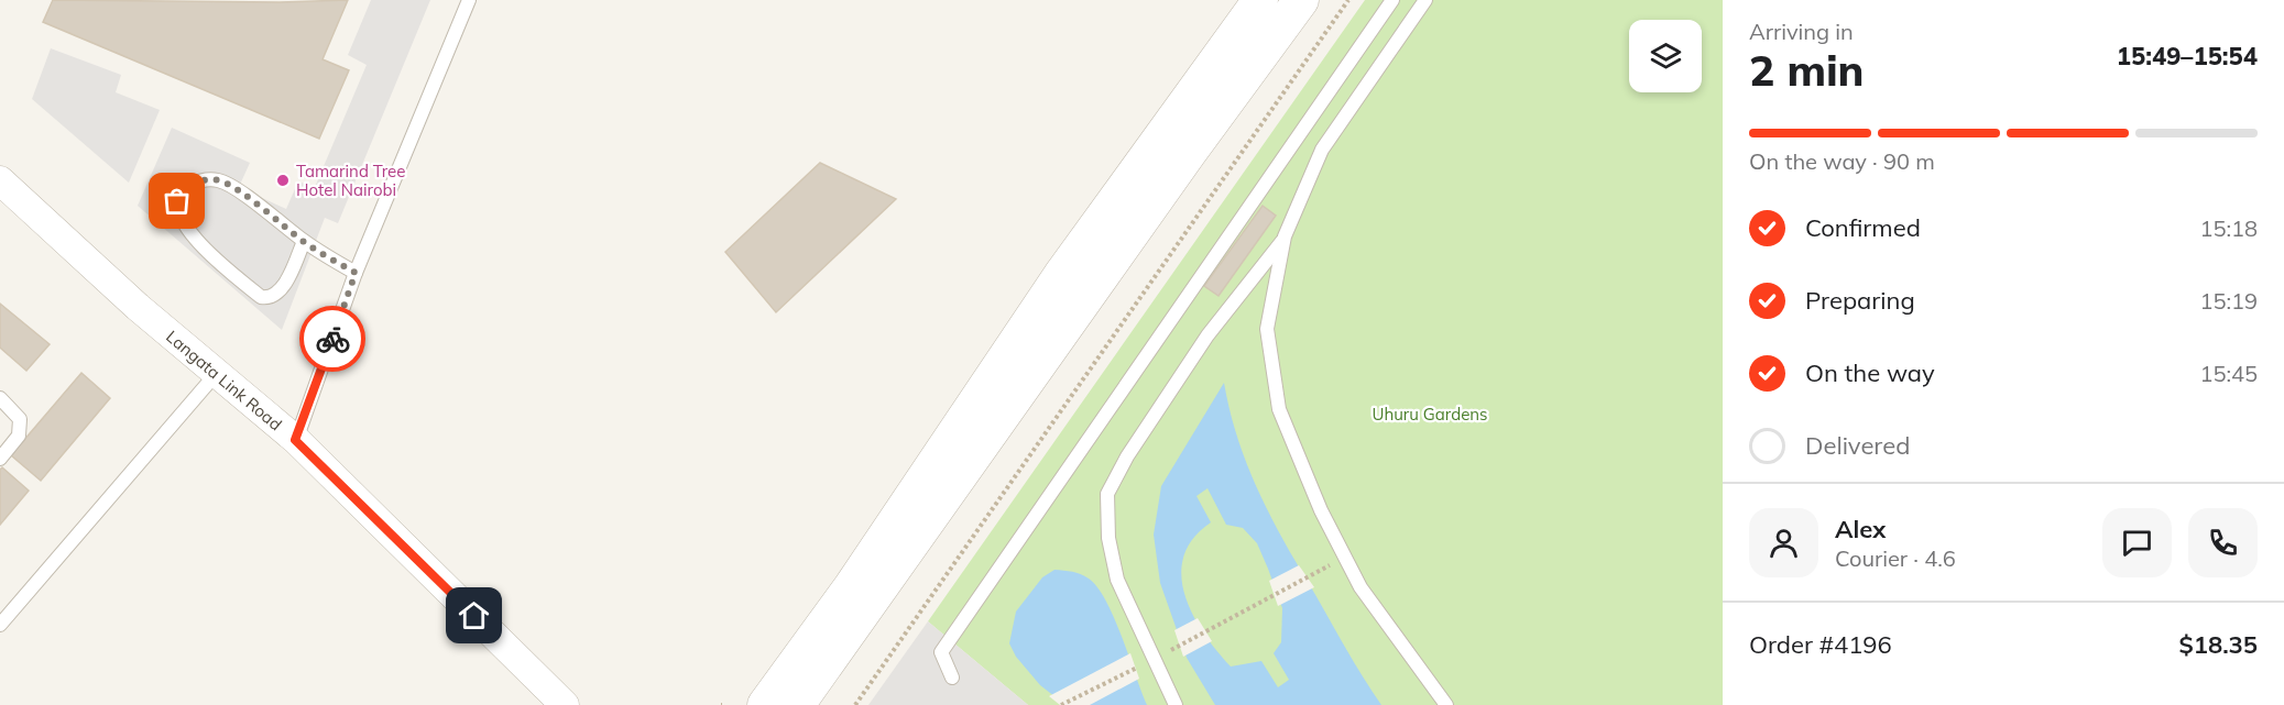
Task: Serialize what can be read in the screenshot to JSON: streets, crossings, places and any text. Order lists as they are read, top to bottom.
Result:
{
  "streets": {
    "street": ["Langata Link Road"]
  },
  "parks": ["Uhuru Gardens"],
  "places": ["Tamarind Tree Hotel Nairobi"],
  "page": {
    "heading": ["2 min", "Arriving in", "15:49–15:54"],
    "panel": [
      "Alex",
      "Courier · 4.6",
      "Order #4196",
      "$18.35"
    ],
    "bar": "On the way · 90 m",
    "list": [
      ["Confirmed", "15:18"],
      ["Preparing", "15:19"],
      ["On the way", "15:45"],
      "Delivered"
    ]
  }
}
